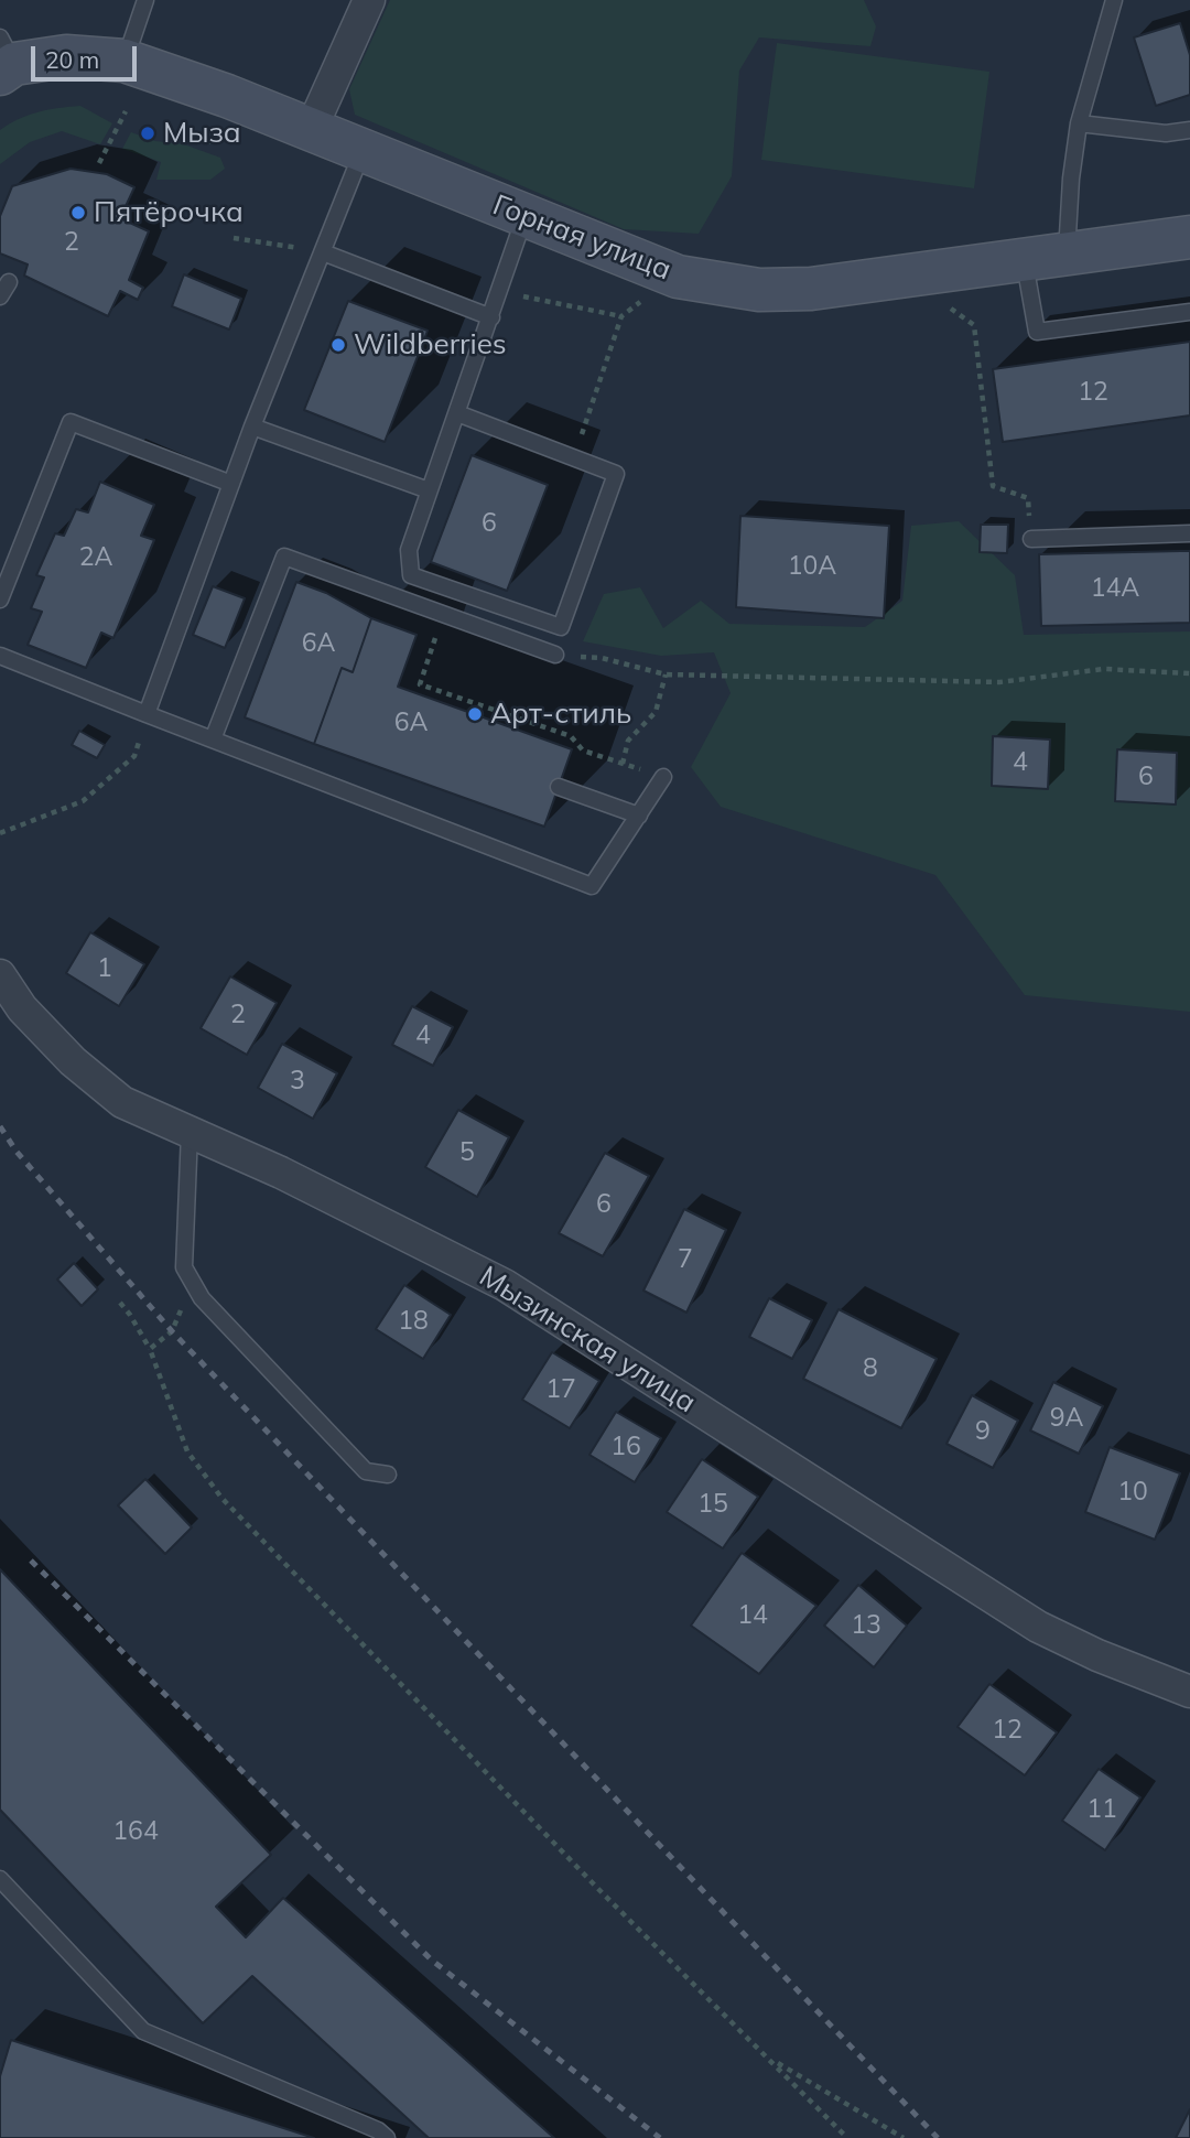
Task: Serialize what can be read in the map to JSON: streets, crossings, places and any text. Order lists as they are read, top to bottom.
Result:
{
  "streets": {
    "main road": ["Горная улица"],
    "street": ["Мызинская улица"]
  },
  "places": [
    "Мыза",
    "Пятёрочка",
    "Wildberries",
    "Арт-стиль"
  ],
  "house_numbers": [
    "2",
    "12",
    "6",
    "2А",
    "10А",
    "14А",
    "6А",
    "6А",
    "4",
    "6",
    "1",
    "2",
    "4",
    "3",
    "5",
    "6",
    "7",
    "18",
    "8",
    "17",
    "9А",
    "9",
    "16",
    "10",
    "15",
    "14",
    "13",
    "12",
    "11",
    "164"
  ],
  "scale_bar": "20 m"
}
